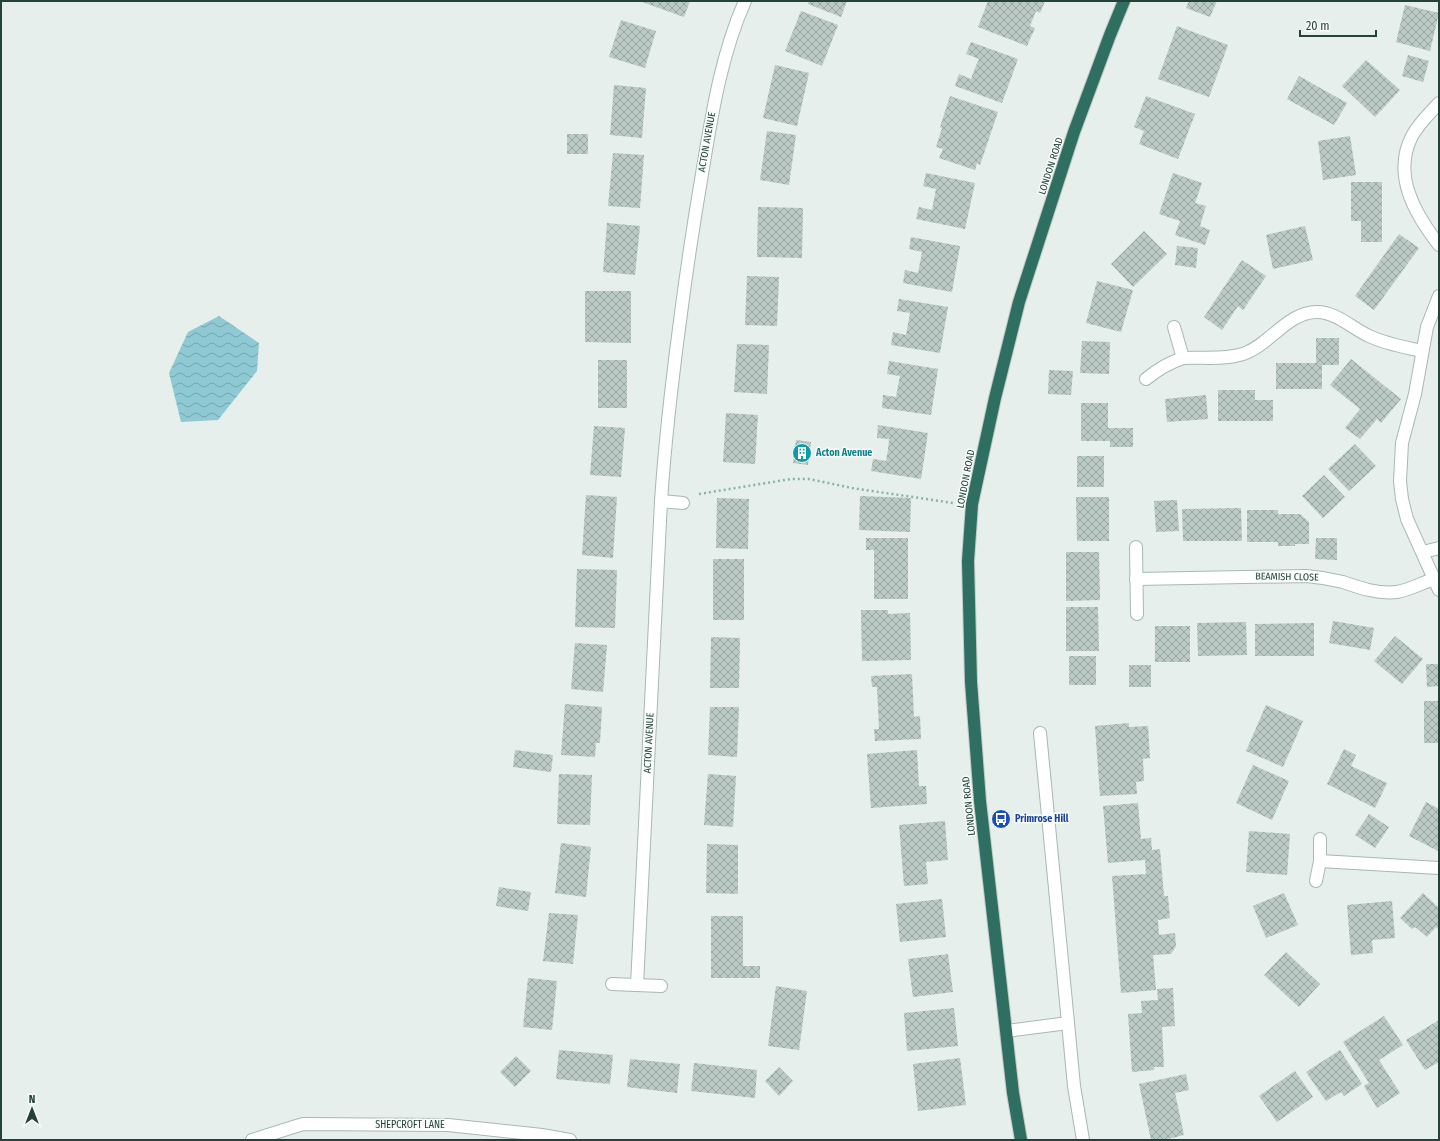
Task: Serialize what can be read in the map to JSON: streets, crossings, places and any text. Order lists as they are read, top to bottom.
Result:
{
  "streets": {
    "highway": ["LONDON ROAD"],
    "street": ["ACTON AVENUE", "BEAMISH CLOSE", "SHEPCROFT LANE"]
  },
  "places": {
    "building": ["Acton Avenue"],
    "bus stop": ["Primrose Hill"]
  },
  "scale_bar": "20 m",
  "north": "top"
}
